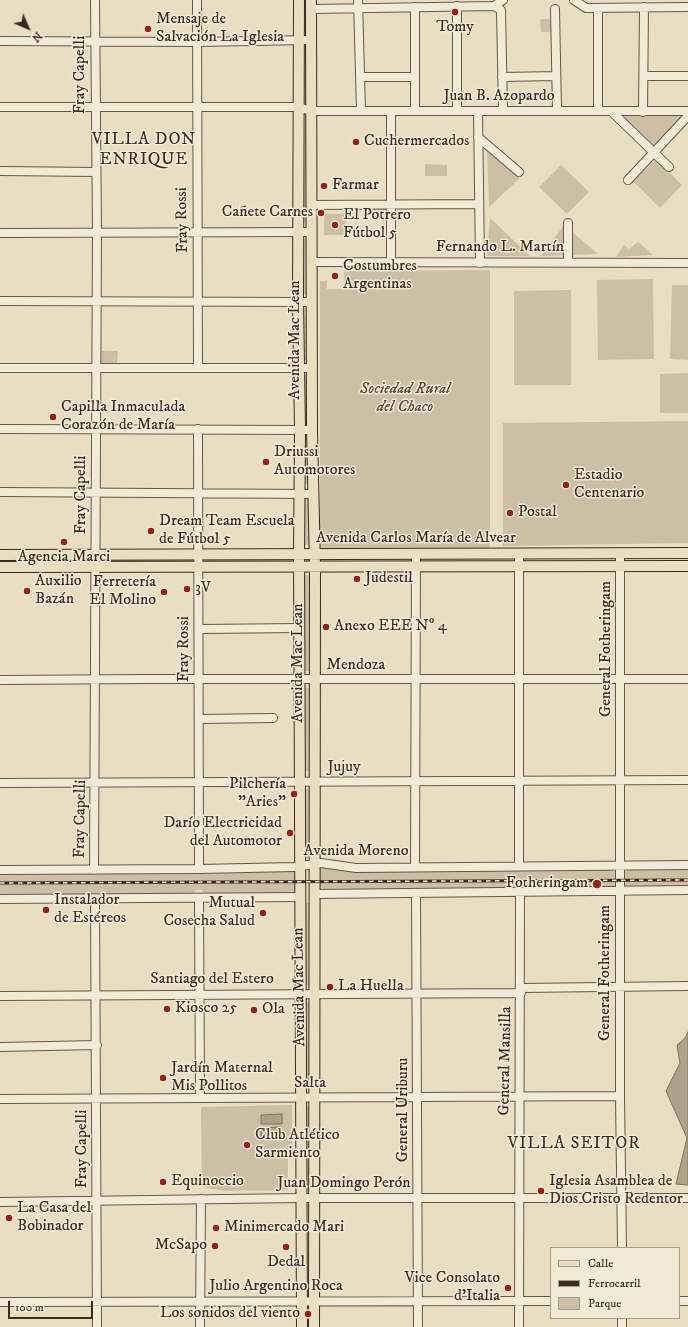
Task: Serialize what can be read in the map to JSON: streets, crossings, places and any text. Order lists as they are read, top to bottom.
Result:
{
  "streets": {
    "main road": ["Avenida Mac Lean", "Avenida Carlos María de Alvear"],
    "street": [
      "Fray Capelli",
      "Juan B. Azopardo",
      "Fray Rossi",
      "Fernando L. Martín",
      "General Fotheringam",
      "Mendoza",
      "Jujuy",
      "Avenida Moreno",
      "Santiago del Estero",
      "General Mansilla",
      "Salta",
      "General Uriburu",
      "Juan Domingo Perón",
      "Julio Argentino Roca"
    ]
  },
  "crossings": [
    ["Fray Capelli", "Juan B. Azopardo"],
    ["Fray Capelli", "Avenida Carlos María de Alvear"],
    ["Fray Capelli", "Mendoza"],
    ["Fray Capelli", "Jujuy"],
    ["Fray Capelli", "Avenida Moreno"],
    ["Fray Capelli", "Santiago del Estero"],
    ["Fray Capelli", "Salta"],
    ["Fray Capelli", "Juan Domingo Perón"],
    ["Fray Capelli", "Julio Argentino Roca"],
    ["Juan B. Azopardo", "Fray Rossi"],
    ["Juan B. Azopardo", "Avenida Mac Lean"],
    ["Fray Rossi", "Avenida Carlos María de Alvear"],
    ["Fray Rossi", "Mendoza"],
    ["Fray Rossi", "Jujuy"],
    ["Fray Rossi", "Avenida Moreno"],
    ["Fernando L. Martín", "Avenida Mac Lean"],
    ["Avenida Mac Lean", "Avenida Carlos María de Alvear"],
    ["Avenida Mac Lean", "Mendoza"],
    ["Avenida Mac Lean", "Jujuy"],
    ["Avenida Mac Lean", "Avenida Moreno"],
    ["Avenida Mac Lean", "Santiago del Estero"],
    ["Avenida Mac Lean", "Salta"],
    ["Avenida Mac Lean", "Juan Domingo Perón"],
    ["Avenida Mac Lean", "Julio Argentino Roca"],
    ["Avenida Carlos María de Alvear", "General Fotheringam"],
    ["General Fotheringam", "Mendoza"],
    ["General Fotheringam", "Jujuy"],
    ["General Fotheringam", "Avenida Moreno"],
    ["General Fotheringam", "Santiago del Estero"],
    ["General Fotheringam", "Salta"],
    ["General Fotheringam", "Juan Domingo Perón"],
    ["Santiago del Estero", "General Mansilla"],
    ["Santiago del Estero", "General Uriburu"],
    ["General Mansilla", "Salta"],
    ["General Mansilla", "Juan Domingo Perón"],
    ["General Mansilla", "Julio Argentino Roca"],
    ["Salta", "General Uriburu"],
    ["General Uriburu", "Juan Domingo Perón"],
    ["General Uriburu", "Julio Argentino Roca"]
  ],
  "districts": ["VILLA DON ENRIQUE", "VILLA SEITOR"],
  "parks": ["Sociedad Rural del Chaco"],
  "places": [
    "Tomy",
    "Mensaje de Salvación La Iglesia",
    "Cuchermercados",
    "Farmar",
    "Cañete Carnes",
    "El Potrero Fútbol 5",
    "Costumbres Argentinas",
    "Capilla Inmaculada Corazón de María",
    "Driussi Automotores",
    "Estadio Centenario",
    "Postal",
    "Dream Team Escuela de Fútbol 5",
    "Agencia Marci",
    "Judestil",
    "3V",
    "Auxilio Bazán",
    "Ferretería El Molino",
    "Anexo EEE Nº 4",
    "Pilchería \"Aries\"",
    "Darío Electricidad del Automotor",
    "Fotheringam",
    "Instalador de Estéreos",
    "Mutual Cosecha Salud",
    "La Huella",
    "Kiosco 25",
    "Ola",
    "Jardín Maternal Mis Pollitos",
    "Club Atlético Sarmiento",
    "Equinoccio",
    "Iglesia Asamblea de Dios Cristo Redentor",
    "La Casa del Bobinador",
    "Minimercado Mari",
    "McSapo",
    "Dedal",
    "Vice Consolato d'Italia",
    "Los sonidos del viento"
  ],
  "legend": ["Calle", "Ferrocarril", "Parque"],
  "scale_bar": "100 m",
  "north": "bottom right"
}
